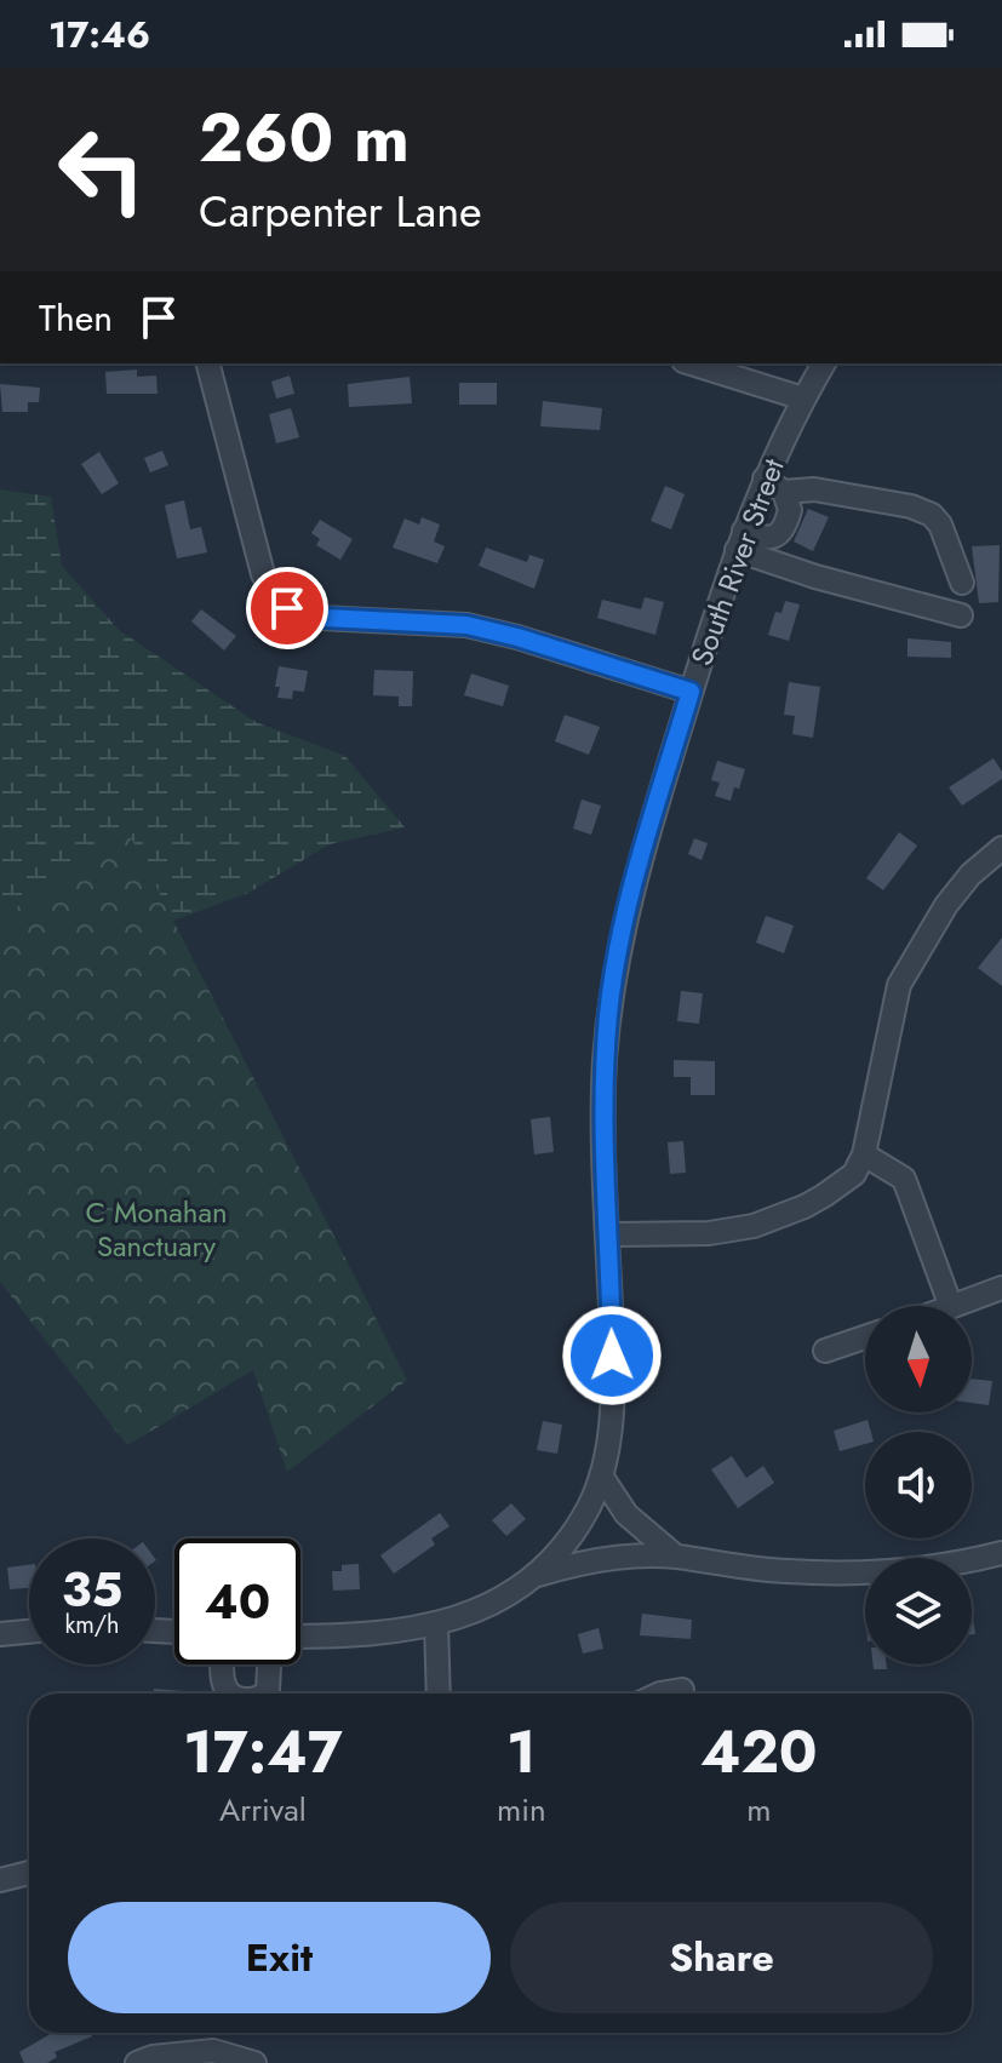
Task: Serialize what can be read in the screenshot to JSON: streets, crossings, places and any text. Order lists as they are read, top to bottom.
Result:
{
  "streets": {
    "street": ["South River Street"]
  },
  "parks": ["C Monahan Sanctuary"],
  "north": "bottom",
  "page": {
    "status": "17:46",
    "turn": ["260 m", "Carpenter Lane"],
    "then": "Then",
    "speed": "35 km/h",
    "limit": "40",
    "eta": [
      "17:47",
      "Arrival",
      "1",
      "min",
      "420",
      "m"
    ],
    "buttons": ["Exit", "Share"]
  }
}
